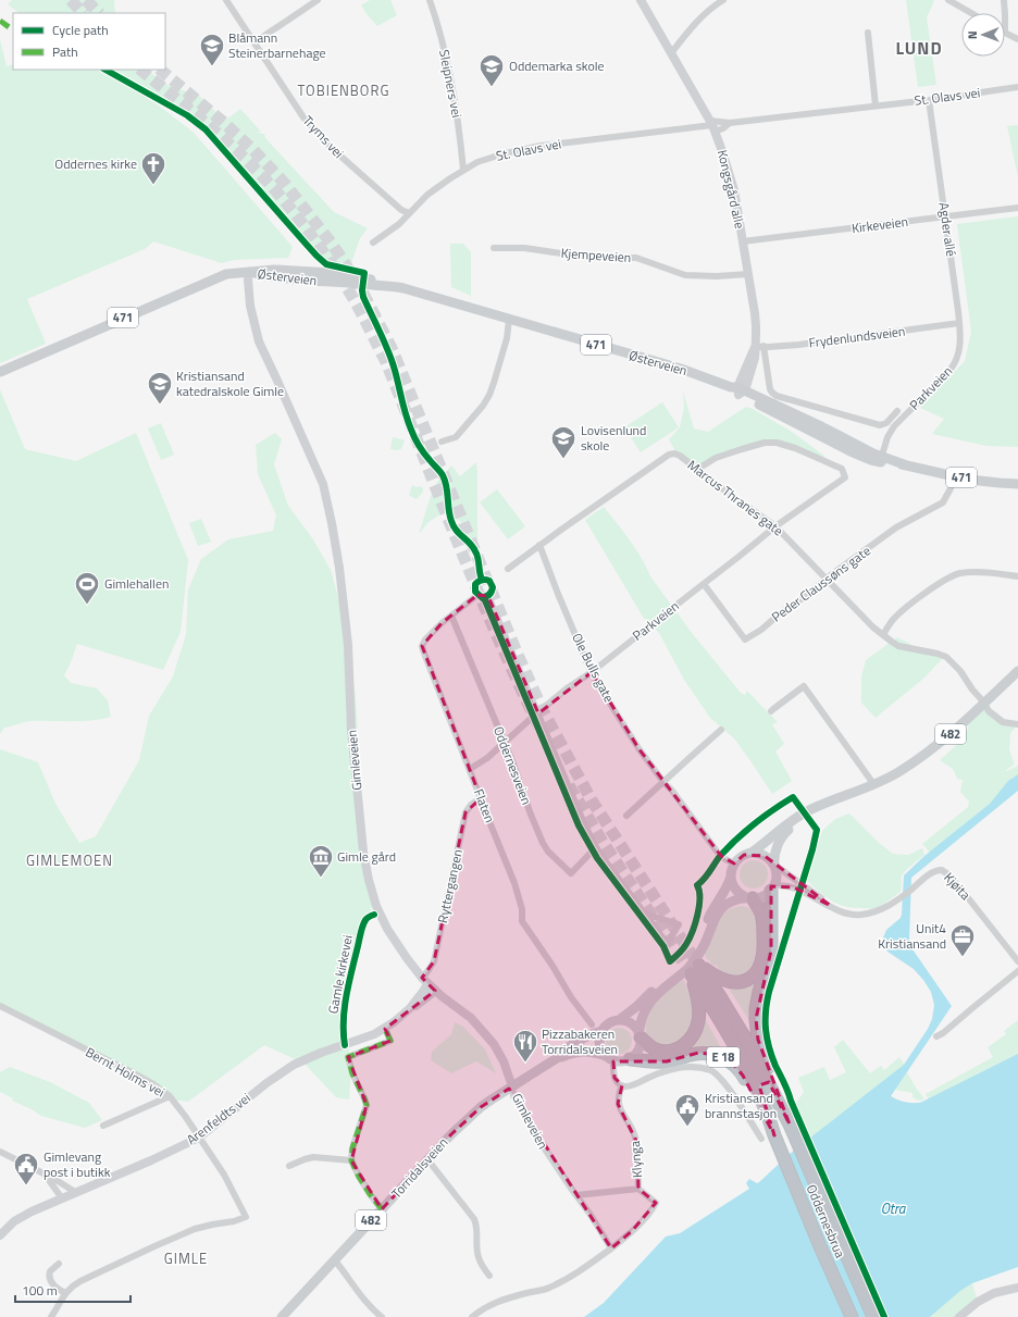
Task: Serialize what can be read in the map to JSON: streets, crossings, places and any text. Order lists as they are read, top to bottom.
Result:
{
  "streets": {
    "highway": ["E 18", "Oddernesbrua"],
    "main road": [
      "Østerveien",
      "471",
      "482",
      "Torridalsveien"
    ],
    "street": [
      "Sleipners vei",
      "St. Olavs vei",
      "Tryms vei",
      "Kongsgård alle",
      "Kirkeveien",
      "Agder allé",
      "Kjempeveien",
      "Frydenlundsveien",
      "Parkveien",
      "Marcus Thranes gate",
      "Peder Claussøns gate",
      "Ole Bulls gate",
      "Gimleveien",
      "Oddernesveien",
      "Flaten",
      "Ryttergangen",
      "Kjøita",
      "Bernt Holms vei",
      "Arenfeldts vei",
      "Klynga"
    ],
    "cycle path": ["Gamle kirkevei"]
  },
  "crossings": [
    ["Sleipners vei", "St. Olavs vei"],
    ["St. Olavs vei", "Tryms vei"],
    ["St. Olavs vei", "Kongsgård alle"],
    ["St. Olavs vei", "Agder allé"],
    ["Kongsgård alle", "Kirkeveien"],
    ["Kongsgård alle", "Kjempeveien"],
    ["Kongsgård alle", "Østerveien"],
    ["Kongsgård alle", "Frydenlundsveien"],
    ["Kirkeveien", "Agder allé"],
    ["Agder allé", "Frydenlundsveien"],
    ["Agder allé", "Parkveien"],
    ["Østerveien", "471"],
    ["Østerveien", "Parkveien"],
    ["Østerveien", "Gimleveien"],
    ["471", "Gimleveien"],
    ["Parkveien", "Marcus Thranes gate"],
    ["Parkveien", "Peder Claussøns gate"],
    ["Parkveien", "Ole Bulls gate"],
    ["Parkveien", "Oddernesveien"],
    ["Parkveien", "Flaten"],
    ["Marcus Thranes gate", "Peder Claussøns gate"],
    ["Marcus Thranes gate", "Ole Bulls gate"],
    ["Marcus Thranes gate", "482"],
    ["Ole Bulls gate", "482"],
    ["Ole Bulls gate", "Kjøita"],
    ["Ole Bulls gate", "E 18"],
    ["482", "Kjøita"],
    ["482", "E 18"],
    ["482", "Torridalsveien"],
    ["Gimleveien", "Ryttergangen"],
    ["Gimleveien", "Arenfeldts vei"],
    ["Gimleveien", "Klynga"],
    ["Gimleveien", "Torridalsveien"],
    ["Oddernesveien", "Flaten"],
    ["Flaten", "Ryttergangen"],
    ["Ryttergangen", "Arenfeldts vei"],
    ["Kjøita", "E 18"],
    ["E 18", "Torridalsveien"],
    ["E 18", "Oddernesbrua"],
    ["Bernt Holms vei", "Arenfeldts vei"]
  ],
  "districts": [
    "LUND",
    "TOBIENBORG",
    "GIMLEMOEN",
    "GIMLE"
  ],
  "water": ["Otra"],
  "places": {
    "school or university": [
      "Blåmann Steinerbarnehage",
      "Oddemarka skole",
      "Kristiansand katedralskole Gimle",
      "Lovisenlund skole"
    ],
    "church": ["Oddernes kirke"],
    "sports": ["Gimlehallen"],
    "museum": ["Gimle gård"],
    "office": ["Unit4 Kristiansand"],
    "restaurant": ["Pizzabakeren Torridalsveien"],
    "public building": ["Kristiansand brannstasjon", "Gimlevang post i butikk"]
  },
  "legend": ["Cycle path", "Path"],
  "scale_bar": "100 m",
  "north": "left"
}
